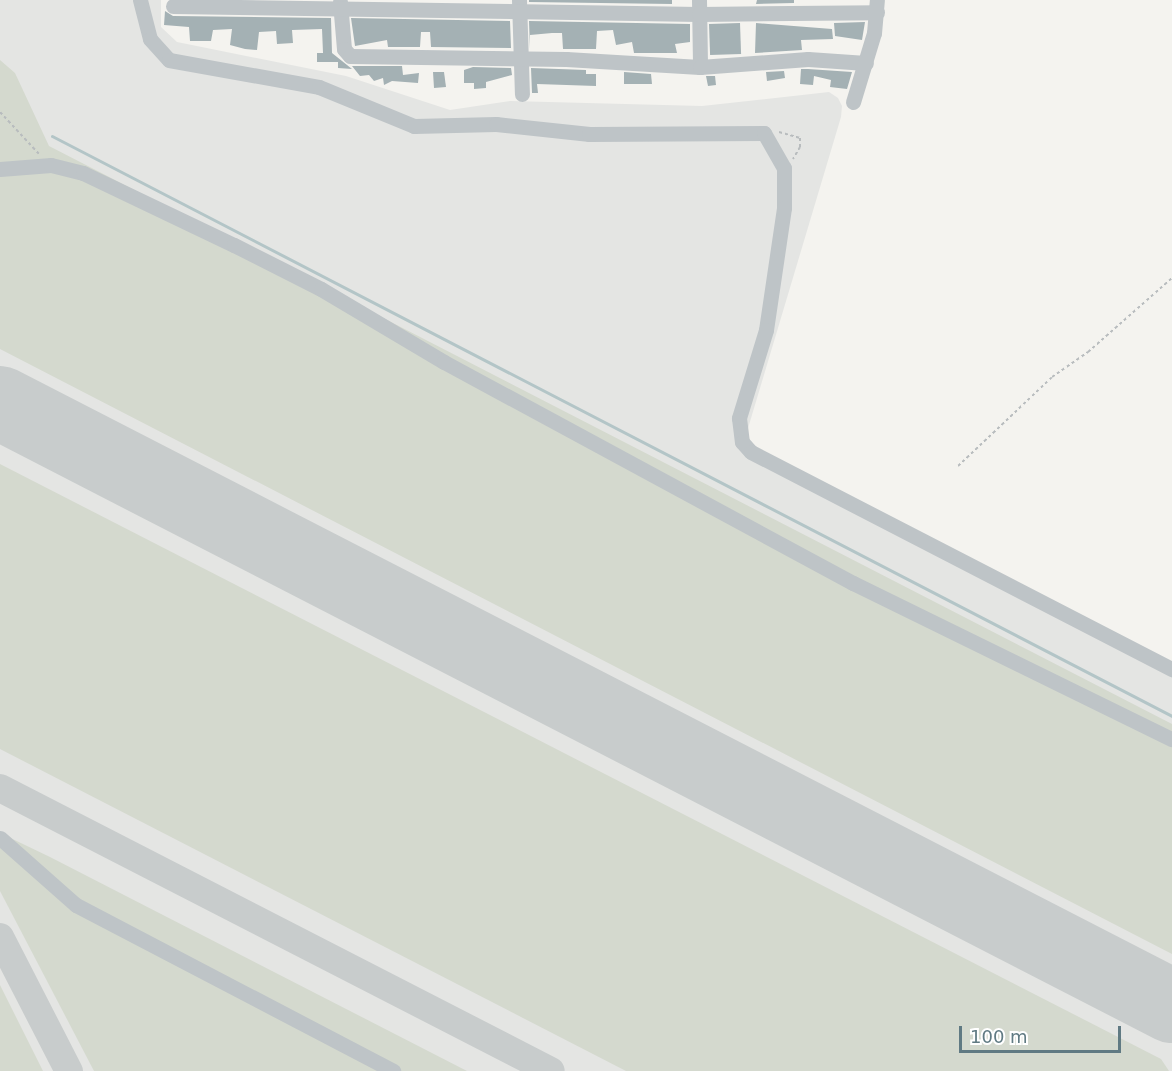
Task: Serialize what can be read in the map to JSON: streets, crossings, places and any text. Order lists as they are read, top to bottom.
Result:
{
  "scale_bar": "100 m"
}
